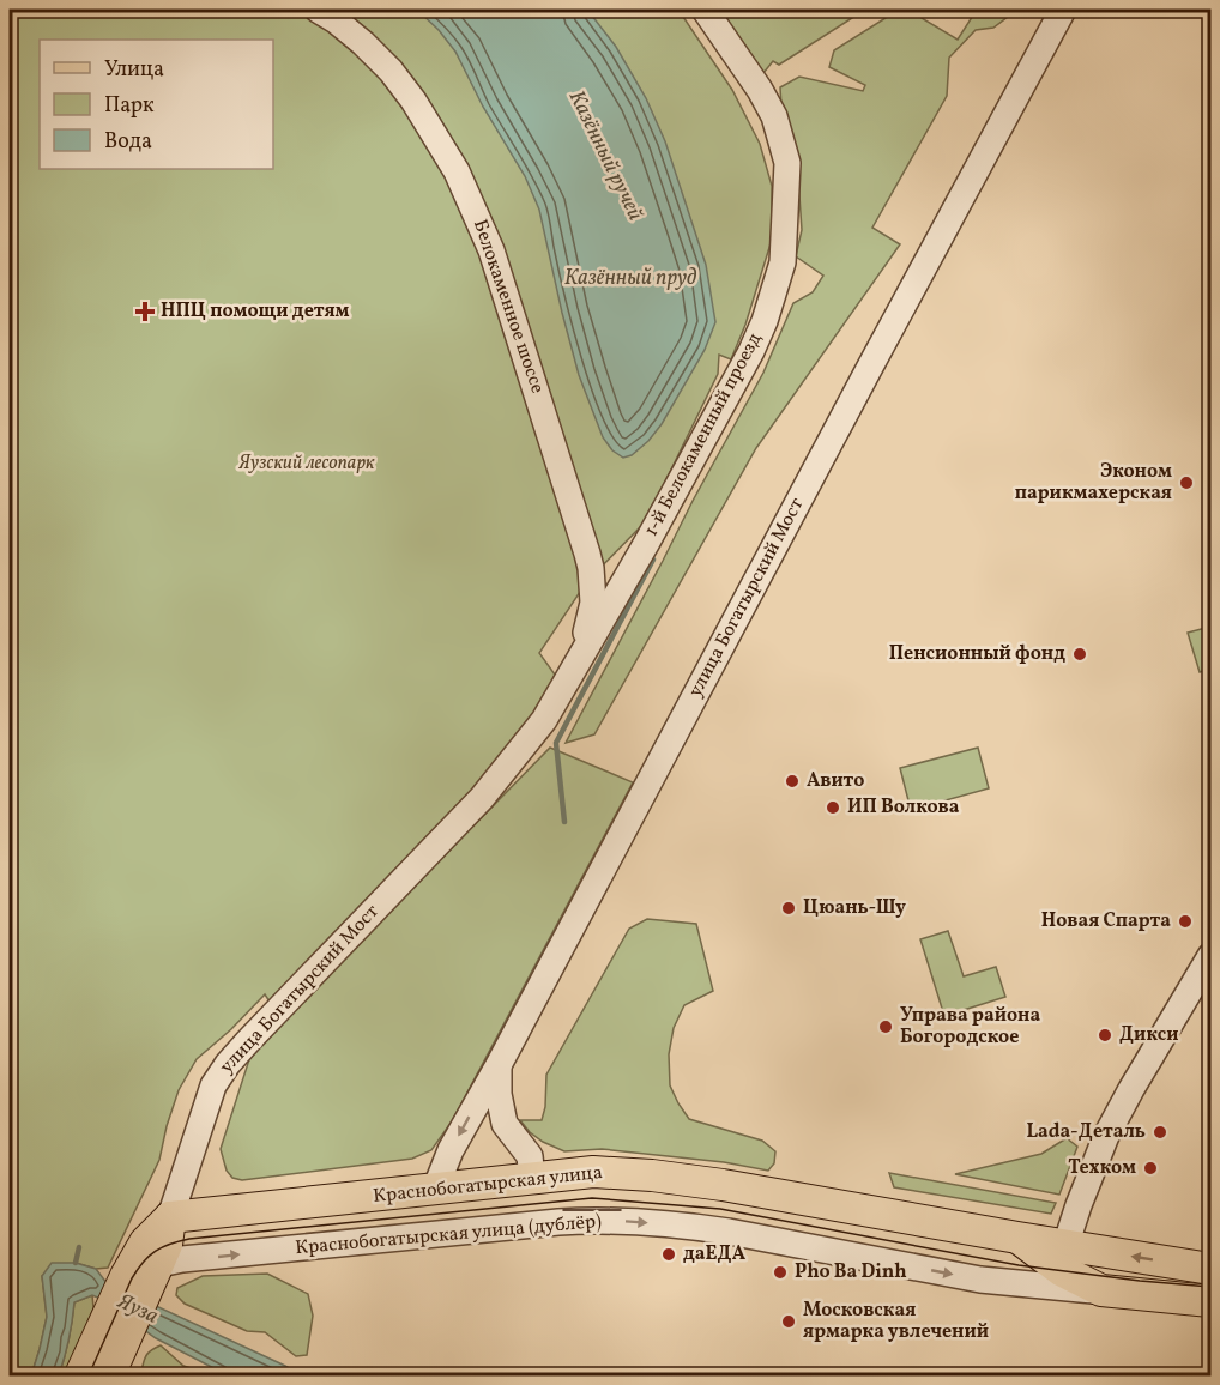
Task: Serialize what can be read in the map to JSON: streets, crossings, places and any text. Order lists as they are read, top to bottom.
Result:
{
  "streets": {
    "main road": ["улица Богатырский Мост", "Краснобогатырская улица"],
    "street": ["Белокаменное шоссе", "1-й Белокаменный проезд", "Краснобогатырская улица (дублёр)"]
  },
  "crossings": [
    ["Белокаменное шоссе", "1-й Белокаменный проезд"],
    ["Белокаменное шоссе", "улица Богатырский Мост"],
    ["1-й Белокаменный проезд", "улица Богатырский Мост"],
    ["улица Богатырский Мост", "Краснобогатырская улица"],
    ["улица Богатырский Мост", "Краснобогатырская улица (дублёр)"],
    ["Краснобогатырская улица", "Краснобогатырская улица (дублёр)"]
  ],
  "one_way": ["Краснобогатырская улица (дублёр)"],
  "water": ["Казённый ручей", "Казённый пруд", "Яуза"],
  "parks": ["Яузский лесопарк"],
  "places": {
    "health": ["НПЦ помощи детям"],
    "other": [
      "Эконом парикмахерская",
      "Пенсионный фонд",
      "Авито",
      "ИП Волкова",
      "Цюань-Шу",
      "Новая Спарта",
      "Управа района Богородское",
      "Дикси",
      "Lada-Деталь",
      "Техком",
      "даЕДА",
      "Pho Ba Dinh",
      "Московская ярмарка увлечений"
    ]
  },
  "legend": ["Улица", "Парк", "Вода"]
}
